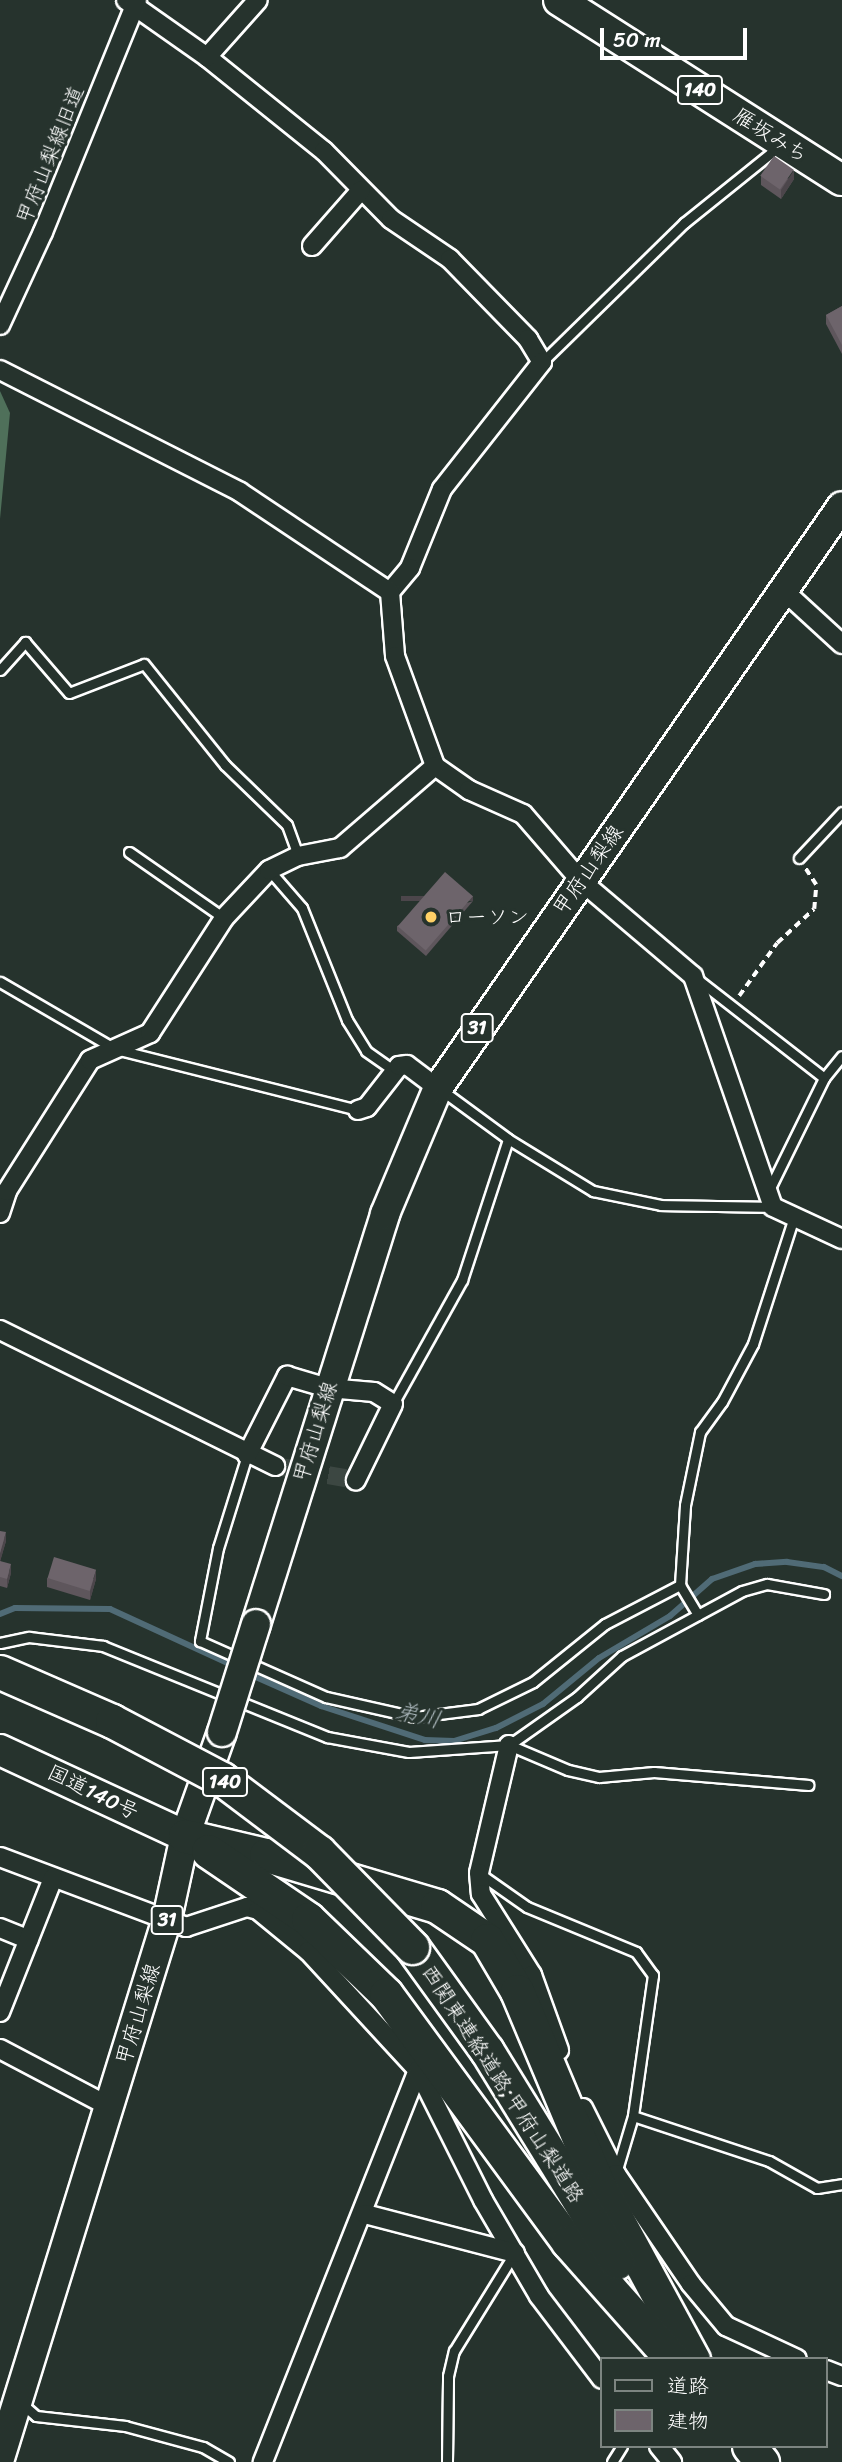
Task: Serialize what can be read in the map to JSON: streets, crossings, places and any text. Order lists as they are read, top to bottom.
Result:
{
  "streets": {
    "highway": [
      "140",
      "雁坂みち",
      "国道140号",
      "西関東連絡道路;甲府山梨道路"
    ],
    "main road": ["甲府山梨線", "31"],
    "street": ["甲府山梨線旧道"]
  },
  "crossings": [
    ["甲府山梨線", "国道140号"]
  ],
  "water": ["弟川"],
  "places": ["ローソン"],
  "legend": ["道路", "建物"],
  "scale_bar": "50 m"
}
